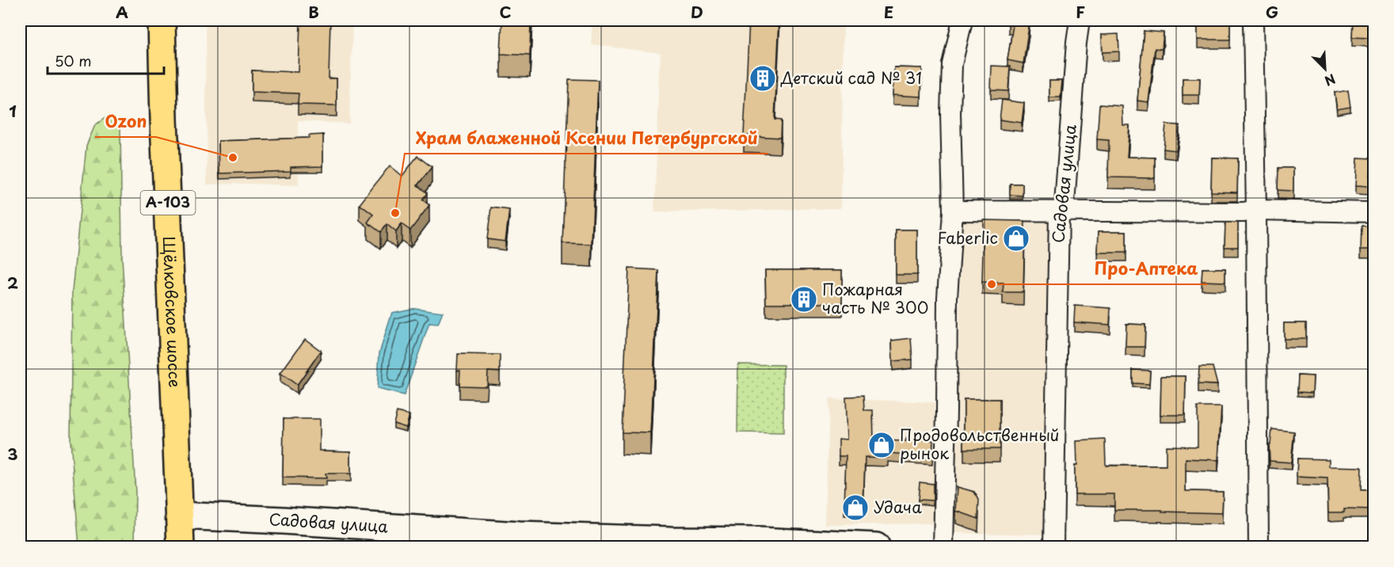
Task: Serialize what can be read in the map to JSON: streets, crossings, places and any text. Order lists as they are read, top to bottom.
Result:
{
  "streets": {
    "main road": ["А-103", "Щёлковское шоссе"],
    "street": ["Садовая улица"]
  },
  "crossings": [
    ["Садовая улица", "Щёлковское шоссе"]
  ],
  "places": {
    "building": ["Детский сад № 31", "Пожарная часть № 300"],
    "other": ["Ozon", "Храм блаженной Ксении Петербургской", "Про-Аптека"],
    "shop": ["Faberlic", "Продовольственный рынок", "Удача"]
  },
  "scale_bar": "50 m",
  "north": "bottom right",
  "grid": {
    "columns": [
      "A",
      "B",
      "C",
      "D",
      "E",
      "F",
      "G"
    ],
    "rows": ["1", "2", "3"]
  }
}
